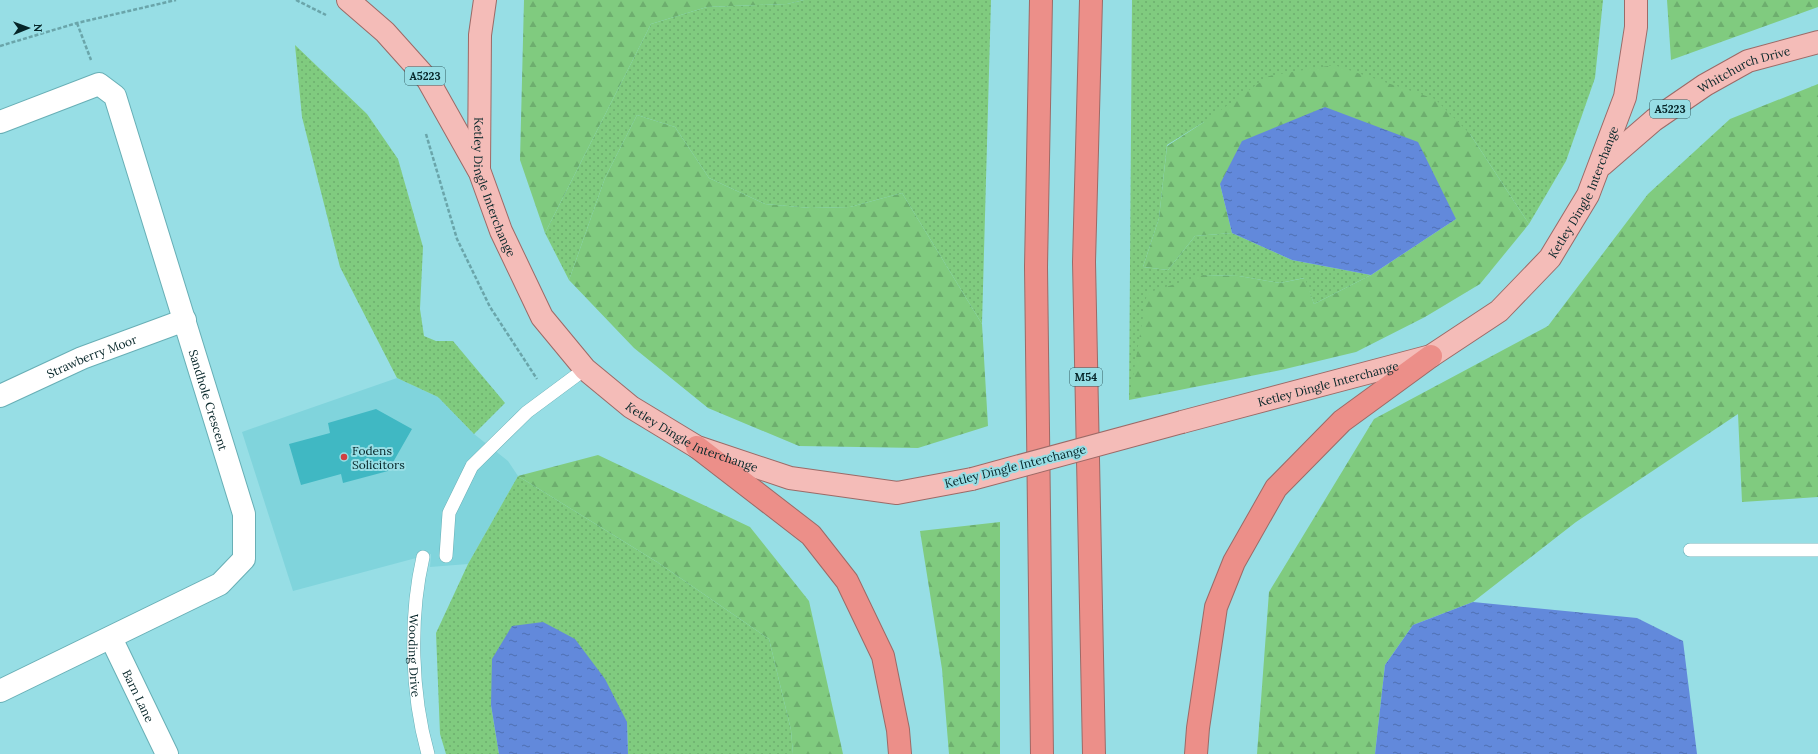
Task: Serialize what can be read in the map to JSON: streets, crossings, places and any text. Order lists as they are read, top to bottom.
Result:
{
  "streets": {
    "highway": ["M54"],
    "main road": ["Whitchurch Drive", "A5223", "Ketley Dingle Interchange"],
    "street": ["Strawberry Moor", "Sandhole Crescent", "Barn Lane"],
    "lane": ["Wooding Drive"]
  },
  "crossings": [
    ["Whitchurch Drive", "Ketley Dingle Interchange"],
    ["A5223", "Ketley Dingle Interchange"],
    ["Strawberry Moor", "Sandhole Crescent"],
    ["Sandhole Crescent", "Barn Lane"]
  ],
  "places": ["Fodens Solicitors"],
  "north": "right"
}
